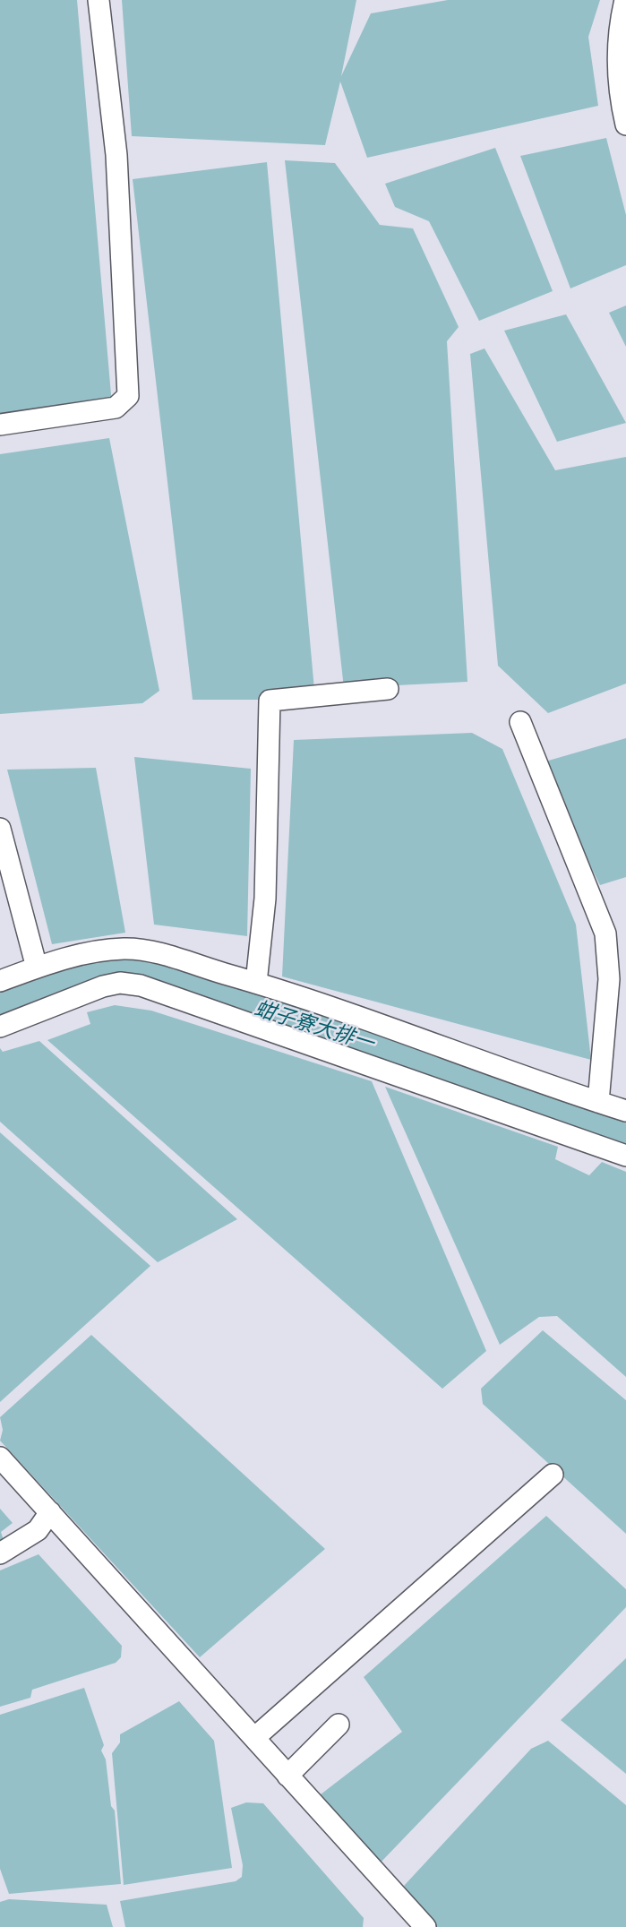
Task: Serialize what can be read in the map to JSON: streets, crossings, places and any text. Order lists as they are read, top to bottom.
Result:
{
  "water": ["蚶子寮大排一"]
}
